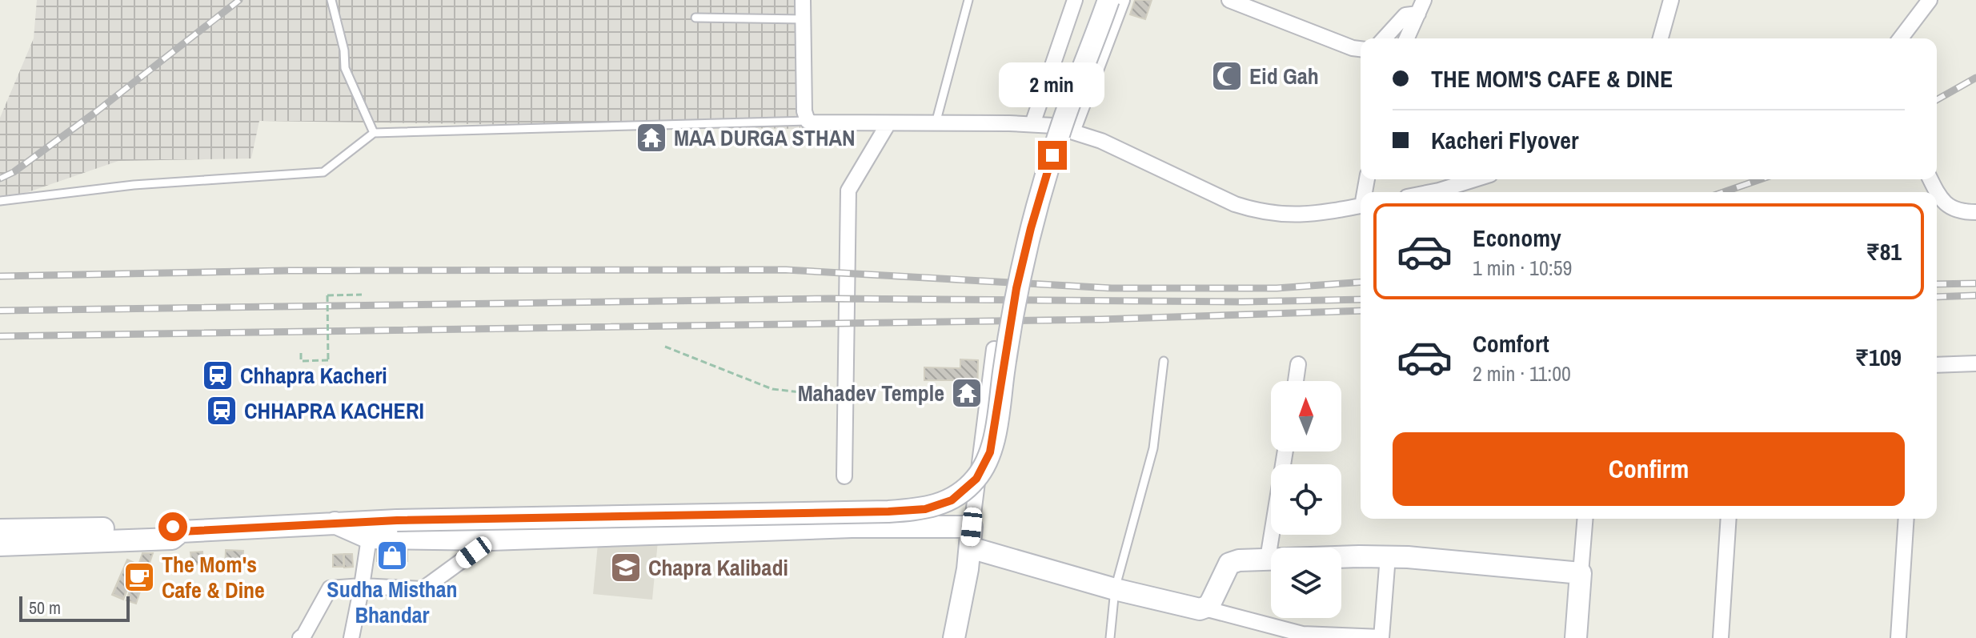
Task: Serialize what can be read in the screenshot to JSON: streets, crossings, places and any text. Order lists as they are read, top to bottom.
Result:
{
  "places": {
    "mosque": ["Eid Gah"],
    "temple": ["MAA DURGA STHAN", "Mahadev Temple"],
    "station": ["Chhapra Kacheri", "CHHAPRA KACHERI"],
    "shop": ["Sudha Misthan Bhandar"],
    "school or university": ["Chapra Kalibadi"],
    "cafe": ["The Mom's Cafe & Dine"]
  },
  "scale_bar": "50 m",
  "north": "top",
  "page": {
    "banner": ["THE MOM'S CAFE & DINE", "Kacheri Flyover"],
    "bubble": "2 min",
    "list": [
      {
        "name": "Economy",
        "note": "1 min · 10:59",
        "value": "₹81"
      },
      {
        "name": "Comfort",
        "note": "2 min · 11:00",
        "value": "₹109"
      }
    ],
    "buttons": "Confirm",
    "scale": "50 m"
  }
}
